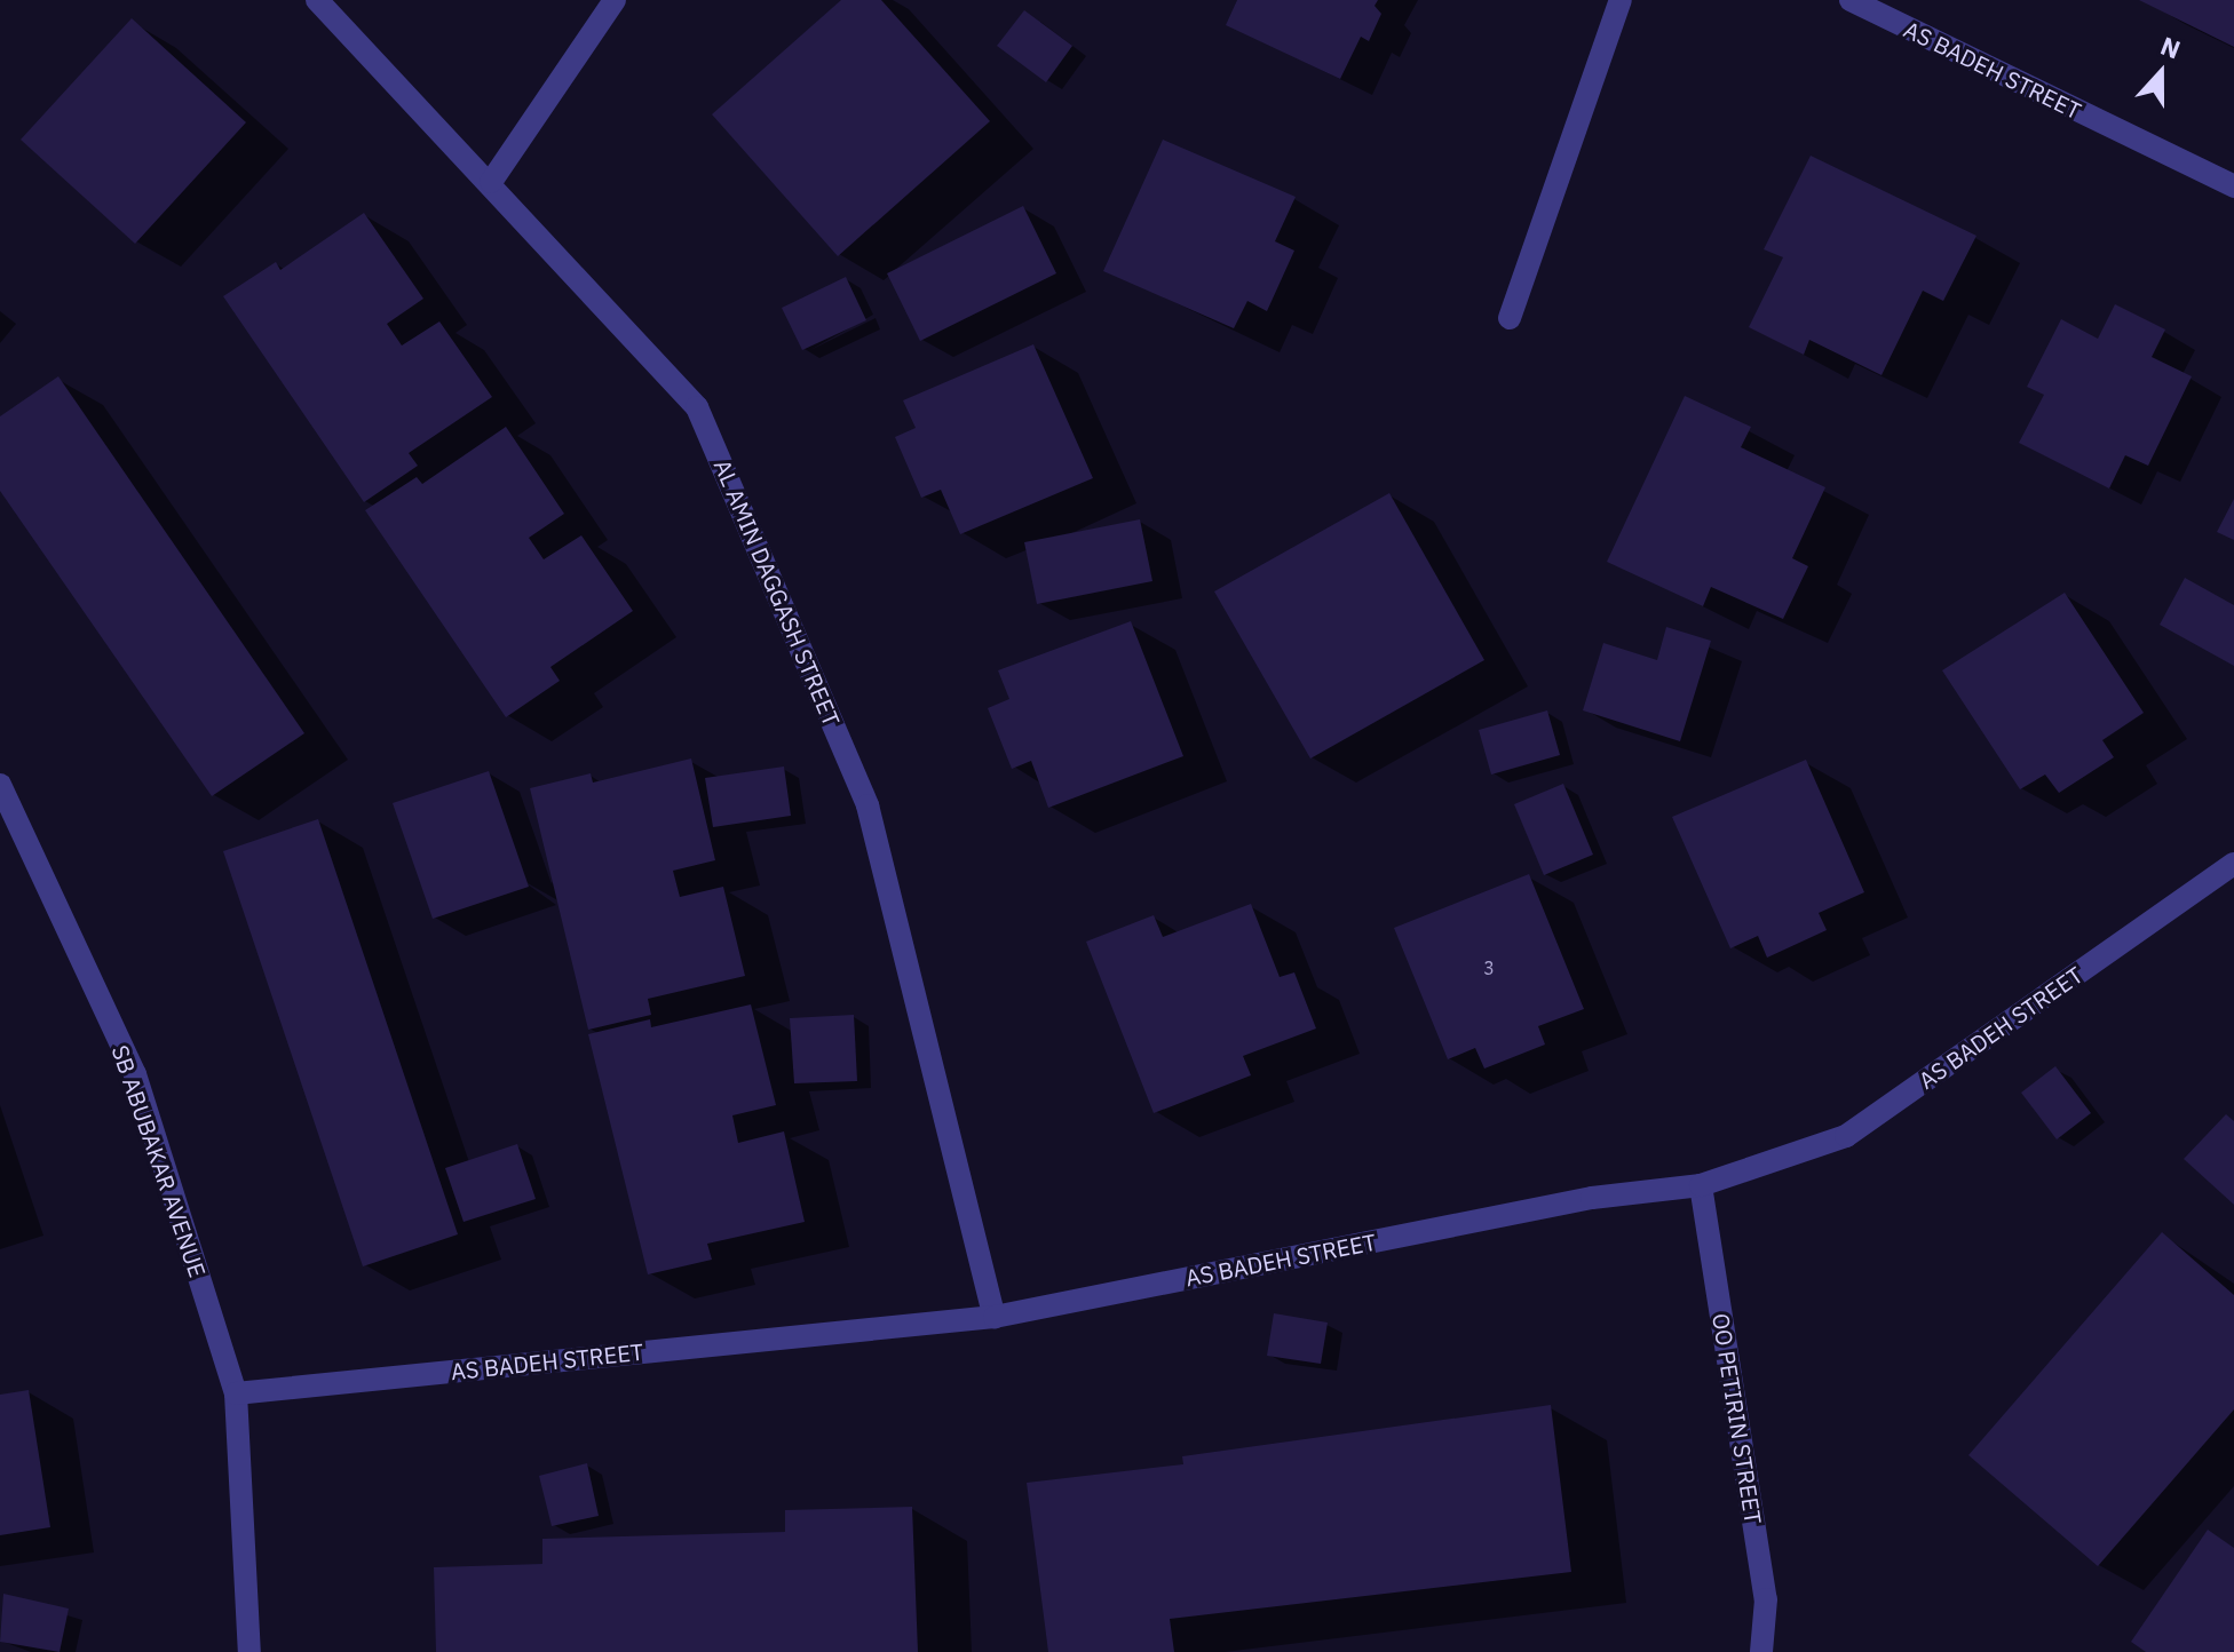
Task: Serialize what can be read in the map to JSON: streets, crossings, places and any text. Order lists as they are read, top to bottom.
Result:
{
  "streets": {
    "street": [
      "AS BADEH STREET",
      "AL AMIN DAGGASH STREET",
      "SB ABUBAKAR AVENUE",
      "OO PETIRIN STREET"
    ]
  },
  "crossings": [
    ["AS BADEH STREET", "AL AMIN DAGGASH STREET"],
    ["AS BADEH STREET", "SB ABUBAKAR AVENUE"],
    ["AS BADEH STREET", "OO PETIRIN STREET"]
  ],
  "house_numbers": ["3"],
  "north": "top"
}
